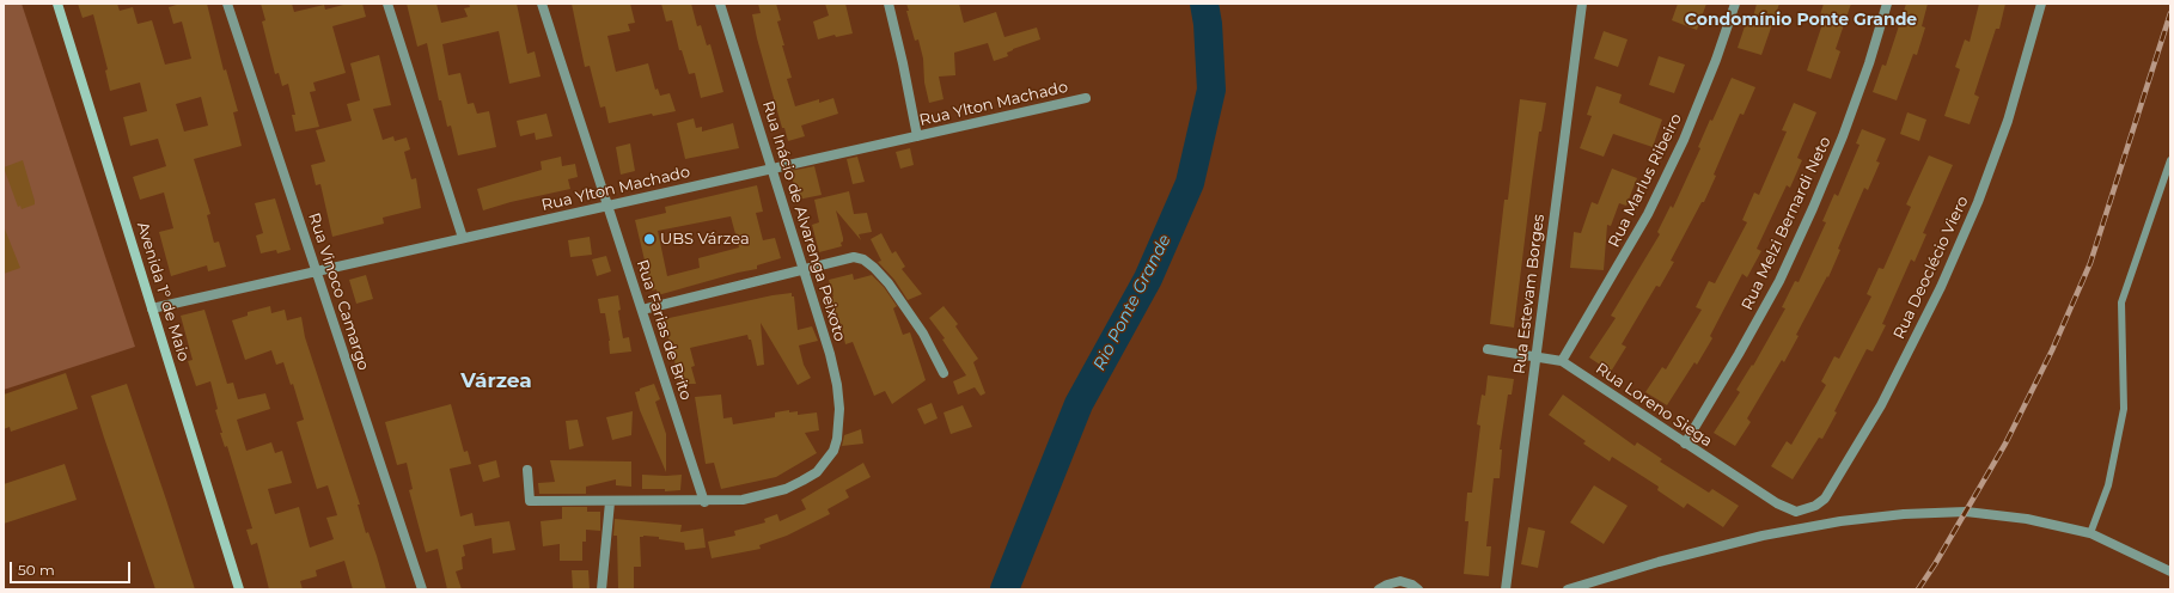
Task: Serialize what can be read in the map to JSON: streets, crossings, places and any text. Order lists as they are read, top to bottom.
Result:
{
  "streets": {
    "street": [
      "Rua Ylton Machado",
      "Rua Marlus Ribeiro",
      "Rua Inácio de Alvarenga Peixoto",
      "Rua Melzi Bernardi Neto",
      "Rua Deoclécio Viero",
      "Avenida 1º de Maio",
      "Rua Vinoco Camargo",
      "Rua Estevam Borges",
      "Rua Farias de Brito",
      "Rua Loreno Siega"
    ]
  },
  "crossings": [
    ["Rua Ylton Machado", "Rua Inácio de Alvarenga Peixoto"],
    ["Rua Ylton Machado", "Avenida 1º de Maio"],
    ["Rua Ylton Machado", "Rua Vinoco Camargo"],
    ["Rua Ylton Machado", "Rua Farias de Brito"],
    ["Rua Marlus Ribeiro", "Rua Loreno Siega"],
    ["Rua Inácio de Alvarenga Peixoto", "Rua Farias de Brito"],
    ["Rua Melzi Bernardi Neto", "Rua Loreno Siega"],
    ["Rua Deoclécio Viero", "Rua Loreno Siega"],
    ["Rua Estevam Borges", "Rua Loreno Siega"]
  ],
  "districts": ["Condomínio Ponte Grande", "Várzea"],
  "water": ["Rio Ponte Grande"],
  "places": ["UBS Várzea"],
  "scale_bar": "50 m"
}
